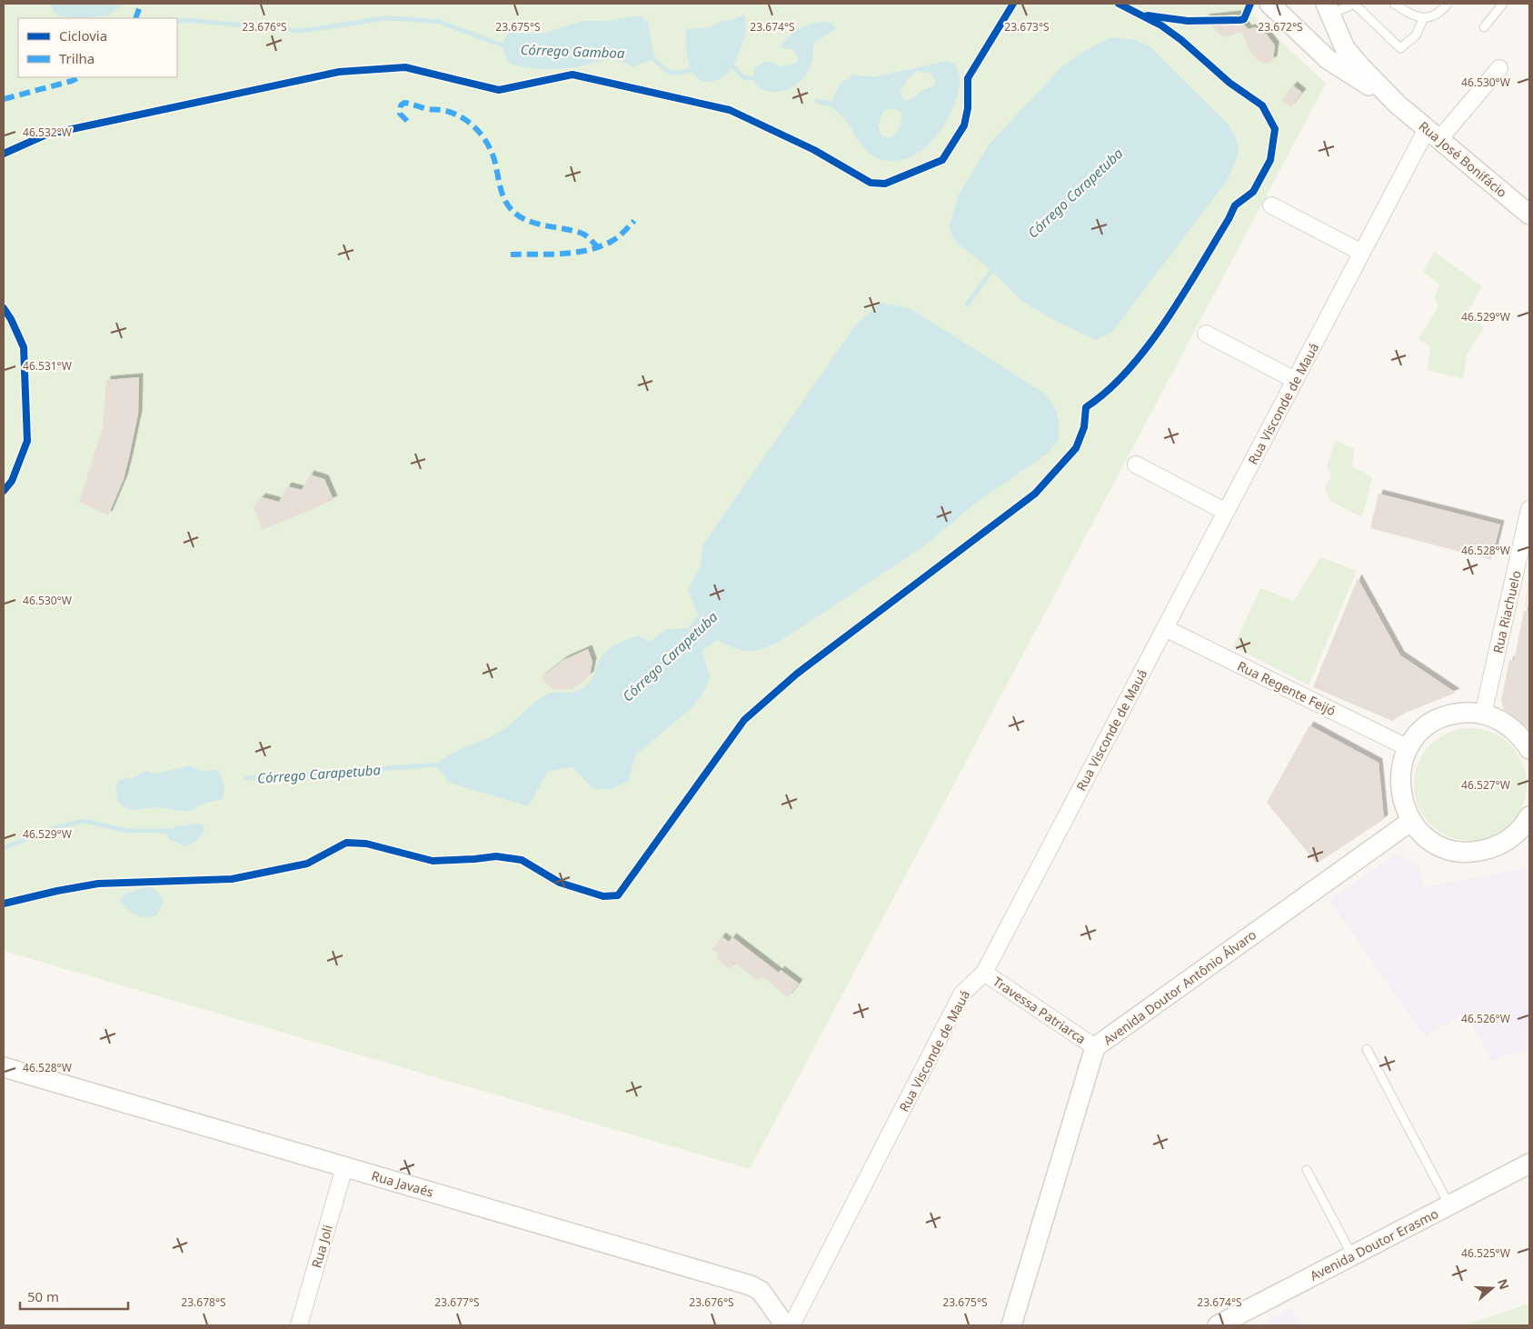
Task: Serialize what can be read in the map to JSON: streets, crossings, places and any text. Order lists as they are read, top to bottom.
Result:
{
  "streets": {
    "street": [
      "Rua José Bonifácio",
      "Rua Visconde de Mauá",
      "Rua Riachuelo",
      "Rua Regente Feijó",
      "Avenida Doutor Antônio Álvaro",
      "Travessa Patriarca",
      "Rua Javaés",
      "Avenida Doutor Erasmo",
      "Rua Joli"
    ]
  },
  "crossings": [
    ["Rua José Bonifácio", "Rua Visconde de Mauá"],
    ["Rua Visconde de Mauá", "Rua Regente Feijó"],
    ["Rua Visconde de Mauá", "Travessa Patriarca"],
    ["Avenida Doutor Antônio Álvaro", "Travessa Patriarca"],
    ["Rua Javaés", "Rua Joli"]
  ],
  "water": ["Córrego Gamboa", "Córrego Carapetuba"],
  "legend": ["Ciclovia", "Trilha"],
  "scale_bar": "50 m",
  "north": "right",
  "coordinates": [
    "23.672°S",
    "23.676°S",
    "23.675°S",
    "23.674°S",
    "23.673°S",
    "46.530°W",
    "46.532°W",
    "46.529°W",
    "46.531°W",
    "46.528°W",
    "46.527°W",
    "46.526°W",
    "46.525°W",
    "23.678°S",
    "23.677°S"
  ]
}
